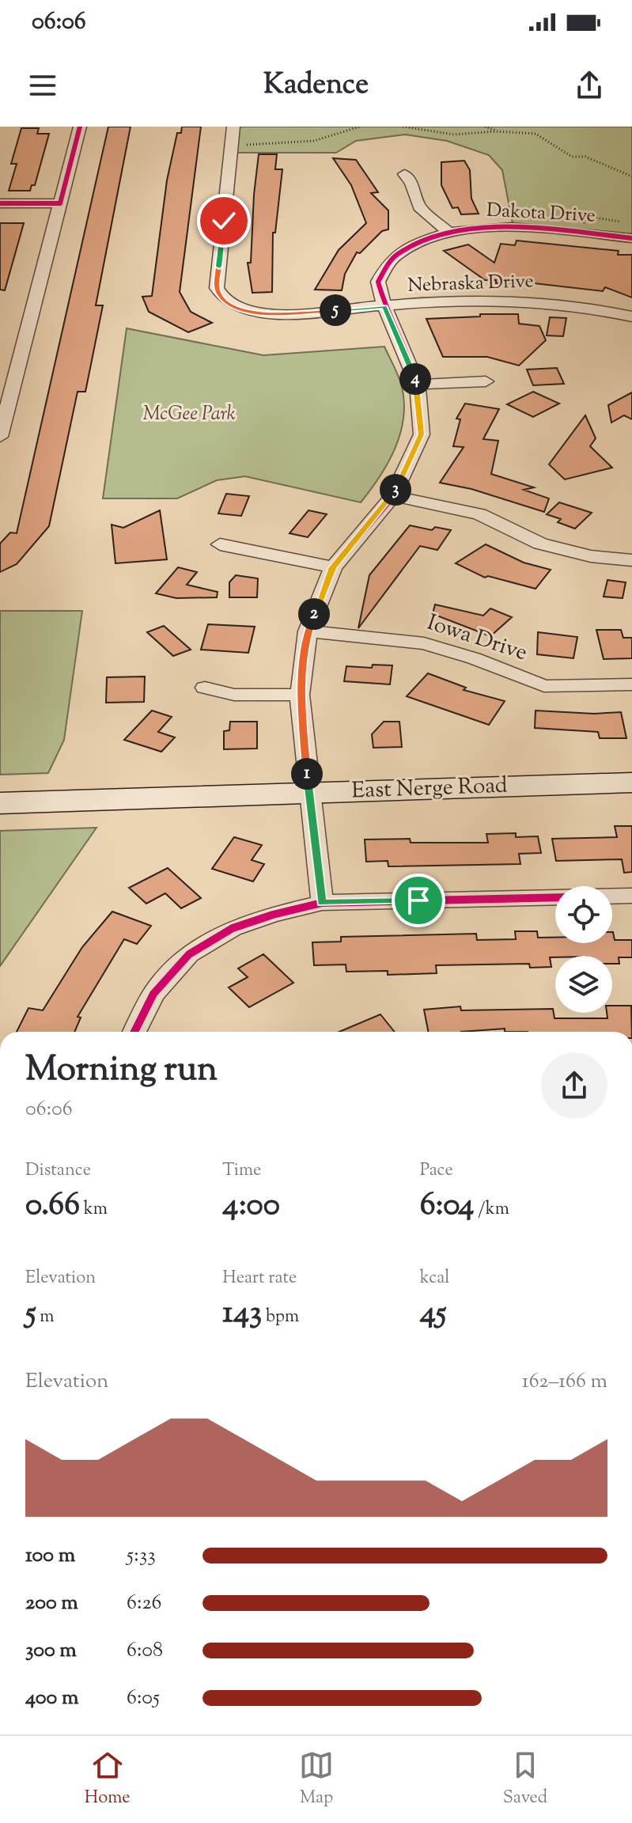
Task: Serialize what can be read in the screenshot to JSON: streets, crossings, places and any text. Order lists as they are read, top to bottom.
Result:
{
  "streets": {
    "main road": ["East Nerge Road"],
    "street": ["Dakota Drive", "Nebraska Drive", "Iowa Drive"]
  },
  "crossings": [
    ["Dakota Drive", "Nebraska Drive"],
    ["Dakota Drive", "Iowa Drive"],
    ["Dakota Drive", "East Nerge Road"]
  ],
  "parks": ["McGee Park"],
  "page": {
    "status": "06:06",
    "header": "Kadence",
    "pins": [
      "5",
      "4",
      "3",
      "2",
      "1"
    ],
    "heading": ["Morning run", "06:06"],
    "stats": [
      ["Distance", "0.66 km"],
      ["Time", "4:00"],
      ["Pace", "6:04 /km"],
      ["Elevation", "5 m"],
      ["Heart rate", "143 bpm"],
      ["kcal", "45"]
    ],
    "chart": ["Elevation", "162–166 m"],
    "list": [
      {
        "name": "100 m",
        "note": "5:33"
      },
      {
        "name": "200 m",
        "note": "6:26"
      },
      {
        "name": "300 m",
        "note": "6:08"
      },
      {
        "name": "400 m",
        "note": "6:05"
      }
    ],
    "tabs": ["Home", "Map", "Saved"]
  }
}
